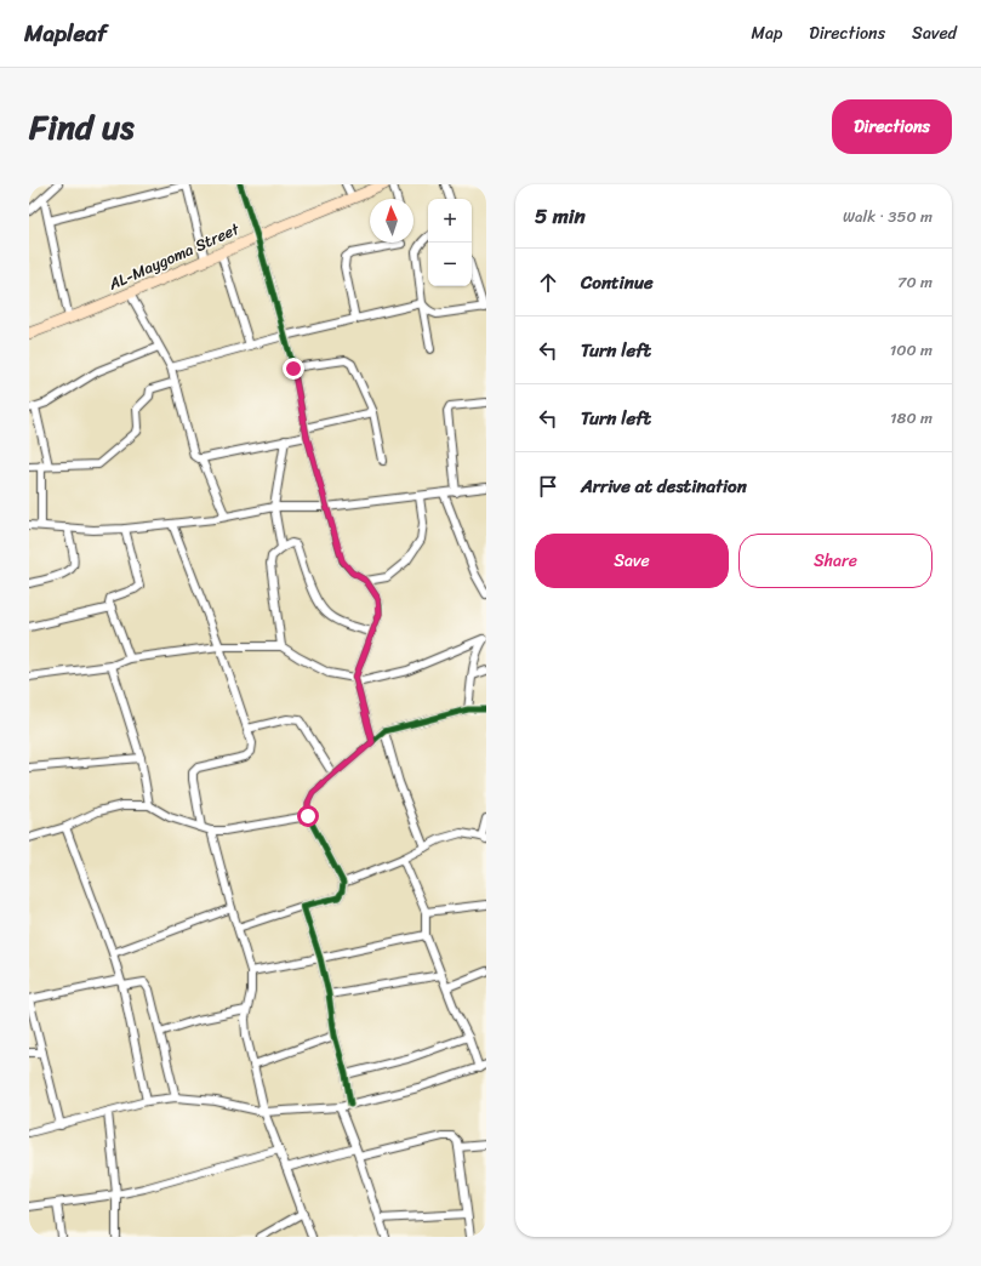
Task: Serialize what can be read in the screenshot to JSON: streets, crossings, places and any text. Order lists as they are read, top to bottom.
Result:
{
  "streets": {
    "street": ["AL-Maygoma Street"]
  },
  "north": "top",
  "page": {
    "header": "Mapleaf",
    "nav": ["Map", "Directions", "Saved"],
    "title": "Find us",
    "buttons": [
      "Directions",
      ["Save", "Share"]
    ],
    "heading": ["5 min", "Walk · 350 m"],
    "map_buttons": ["+", "−"],
    "list": [
      ["Continue", "70 m"],
      ["Turn left", "100 m"],
      ["Turn left", "180 m"],
      "Arrive at destination"
    ]
  }
}
